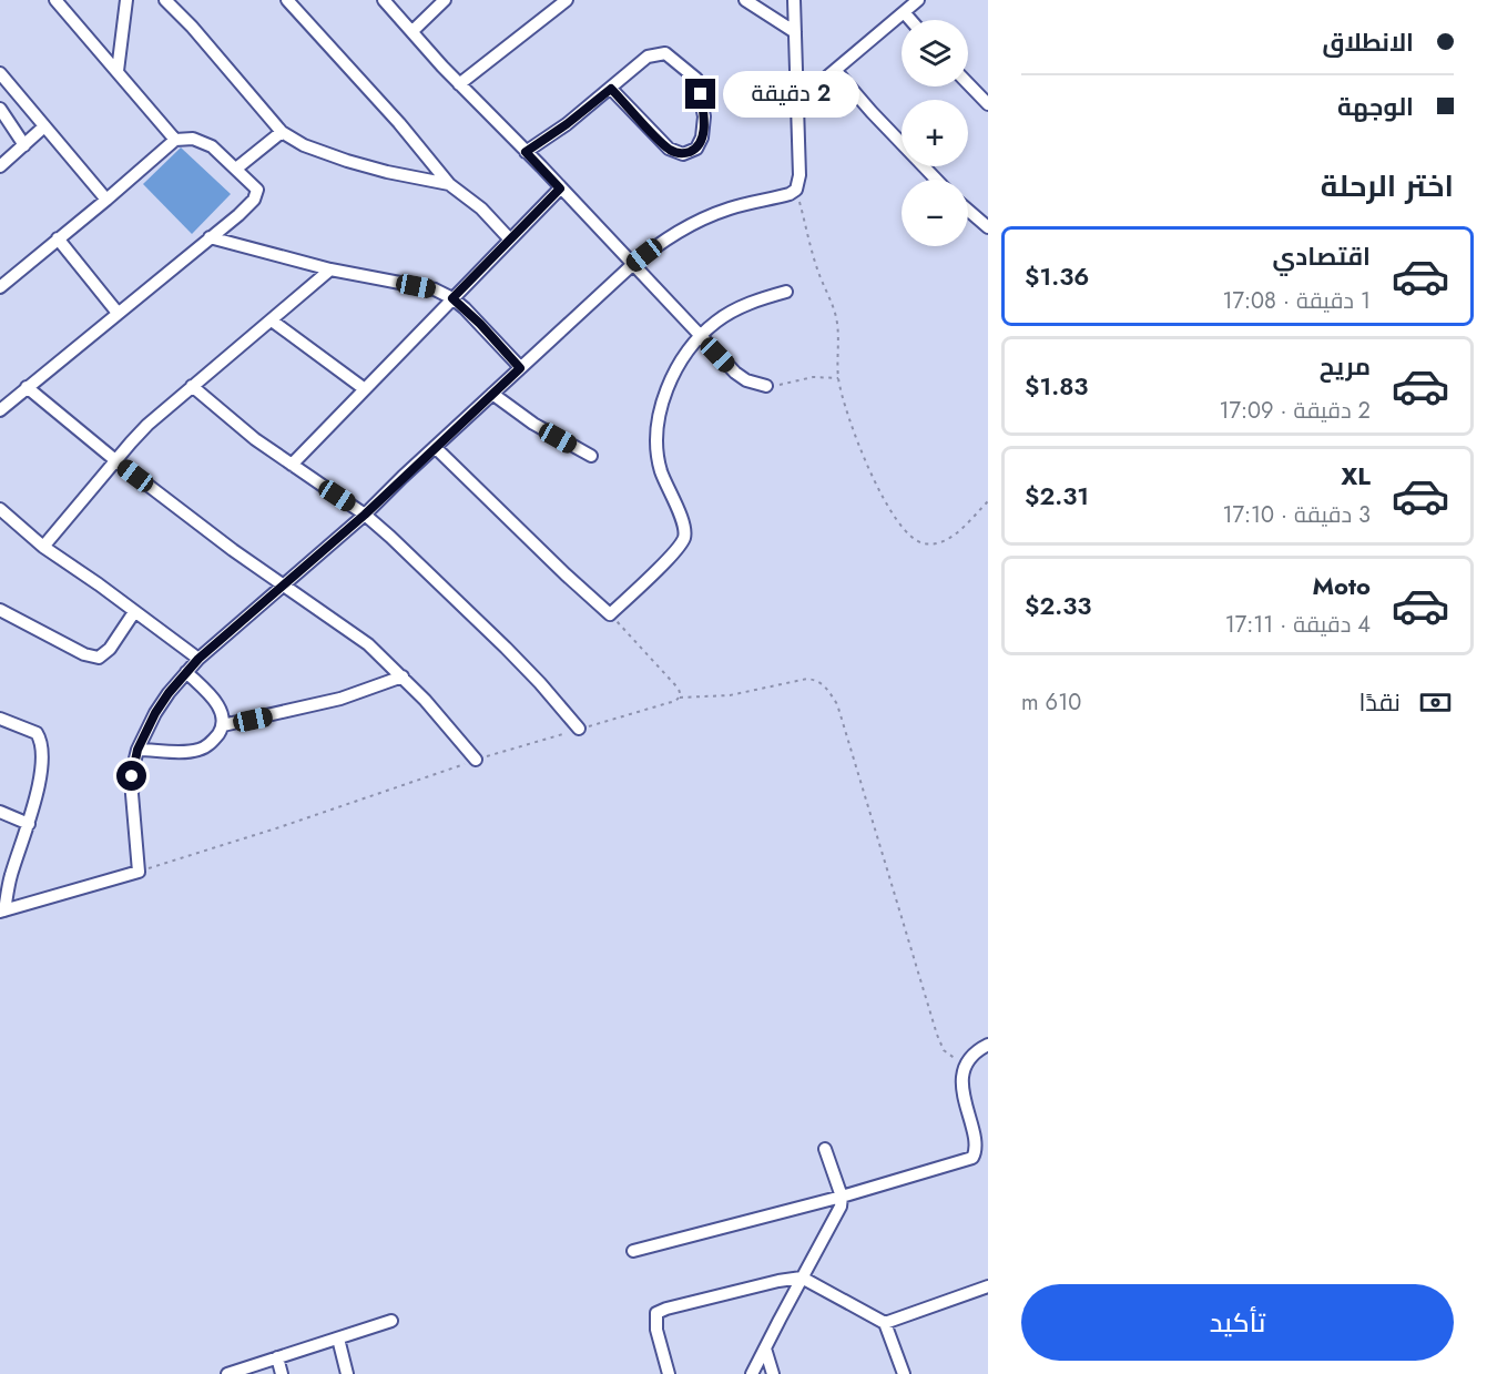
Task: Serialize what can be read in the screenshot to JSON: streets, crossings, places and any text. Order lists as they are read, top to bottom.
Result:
{
  "page": {
    "banner": ["الانطلاق", "الوجهة"],
    "map_buttons": ["+", "−"],
    "bubble": "2 دقيقة",
    "heading": "اختر الرحلة",
    "list": [
      {
        "name": "اقتصادي",
        "note": "1 دقيقة · 17:08",
        "value": "$1.36"
      },
      {
        "name": "مريح",
        "note": "2 دقيقة · 17:09",
        "value": "$1.83"
      },
      {
        "name": "XL",
        "note": "3 دقيقة · 17:10",
        "value": "$2.31"
      },
      {
        "name": "Moto",
        "note": "4 دقيقة · 17:11",
        "value": "$2.33"
      }
    ],
    "pay": ["نقدًا", "610 m"],
    "buttons": "تأكيد"
  }
}
